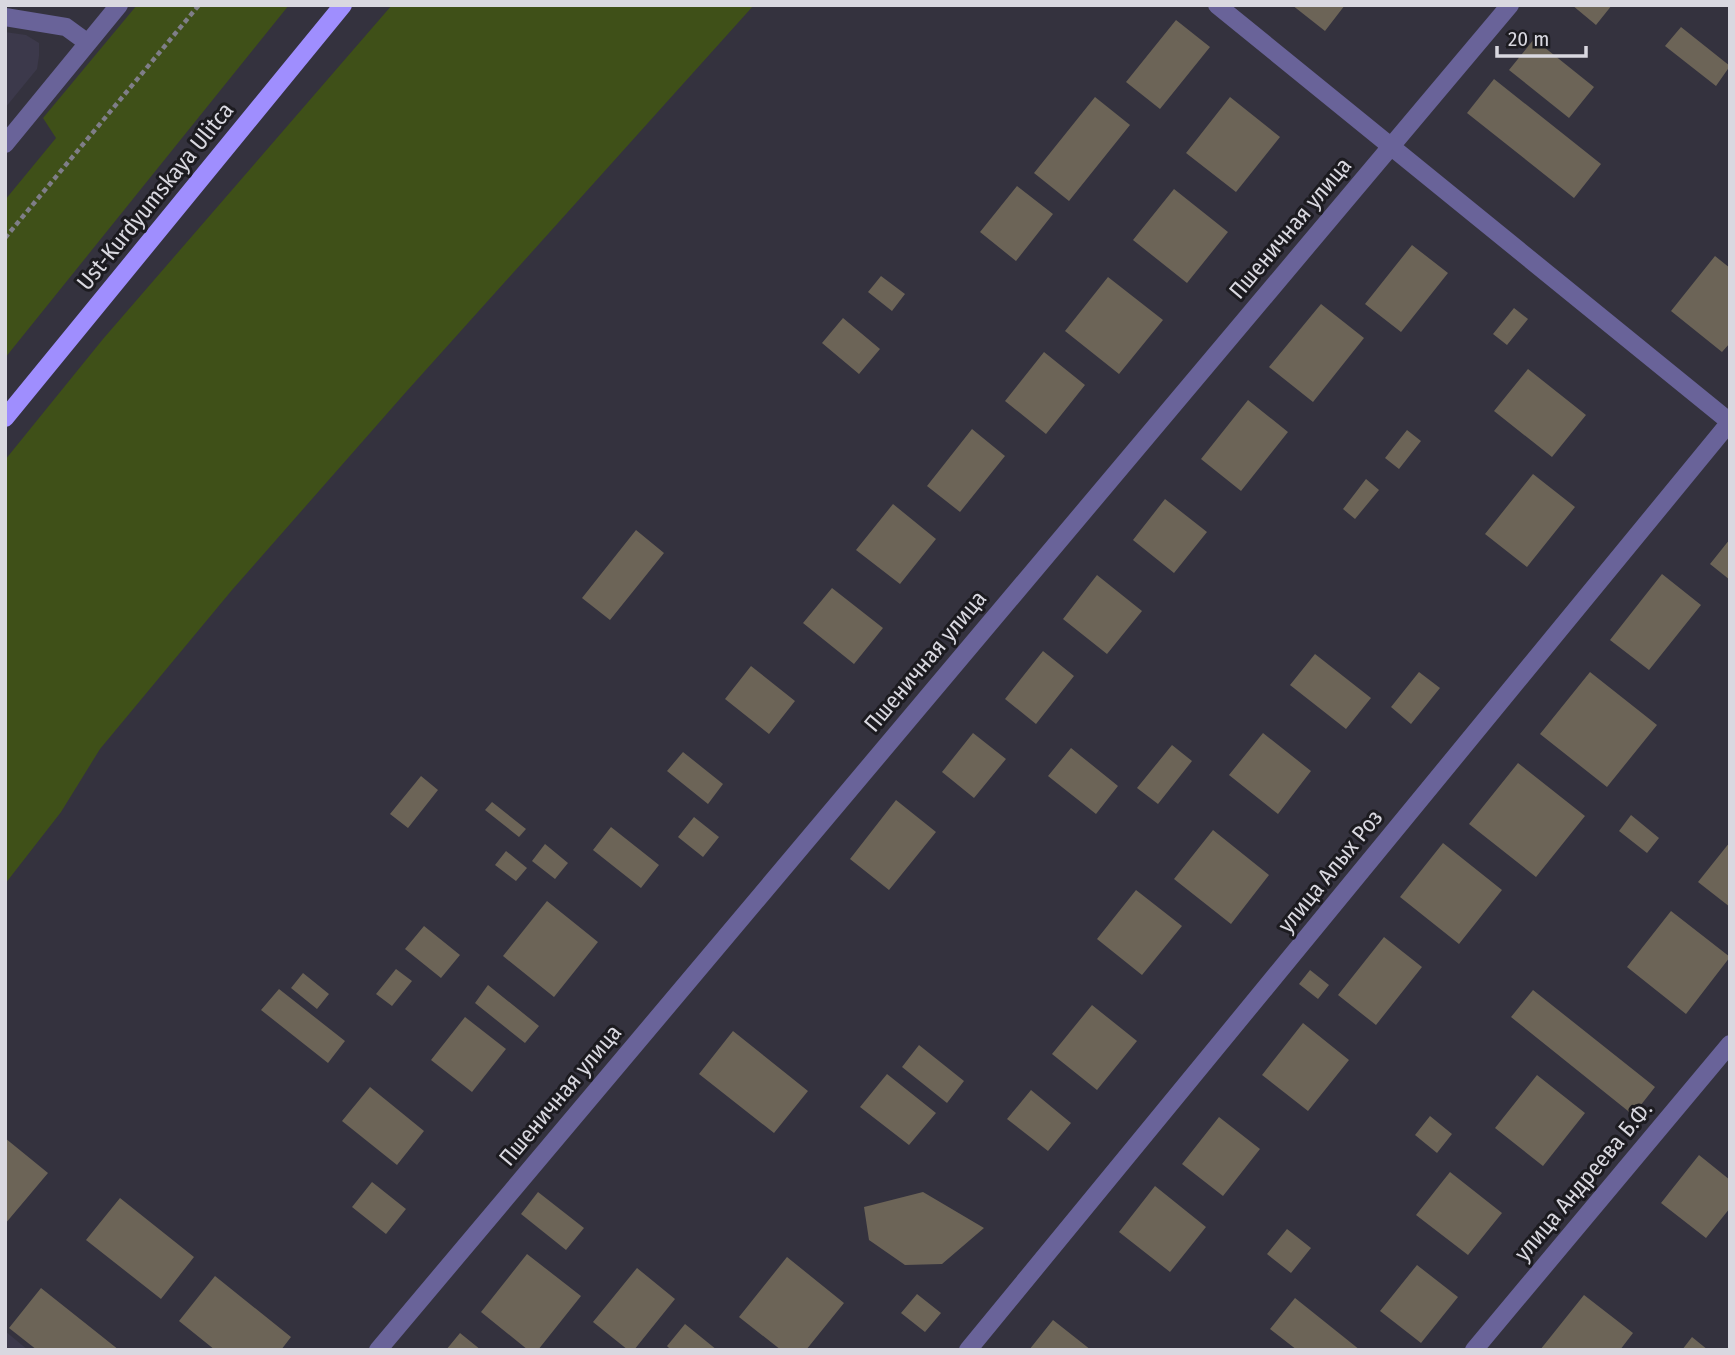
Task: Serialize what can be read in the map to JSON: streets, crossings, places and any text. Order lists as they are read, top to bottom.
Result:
{
  "streets": {
    "main road": ["Ust-Kurdyumskaya Ulitca"],
    "street": ["Пшеничная улица", "улица Алых Роз", "улица Андреева Б.Ф."]
  },
  "scale_bar": "20 m"
}
